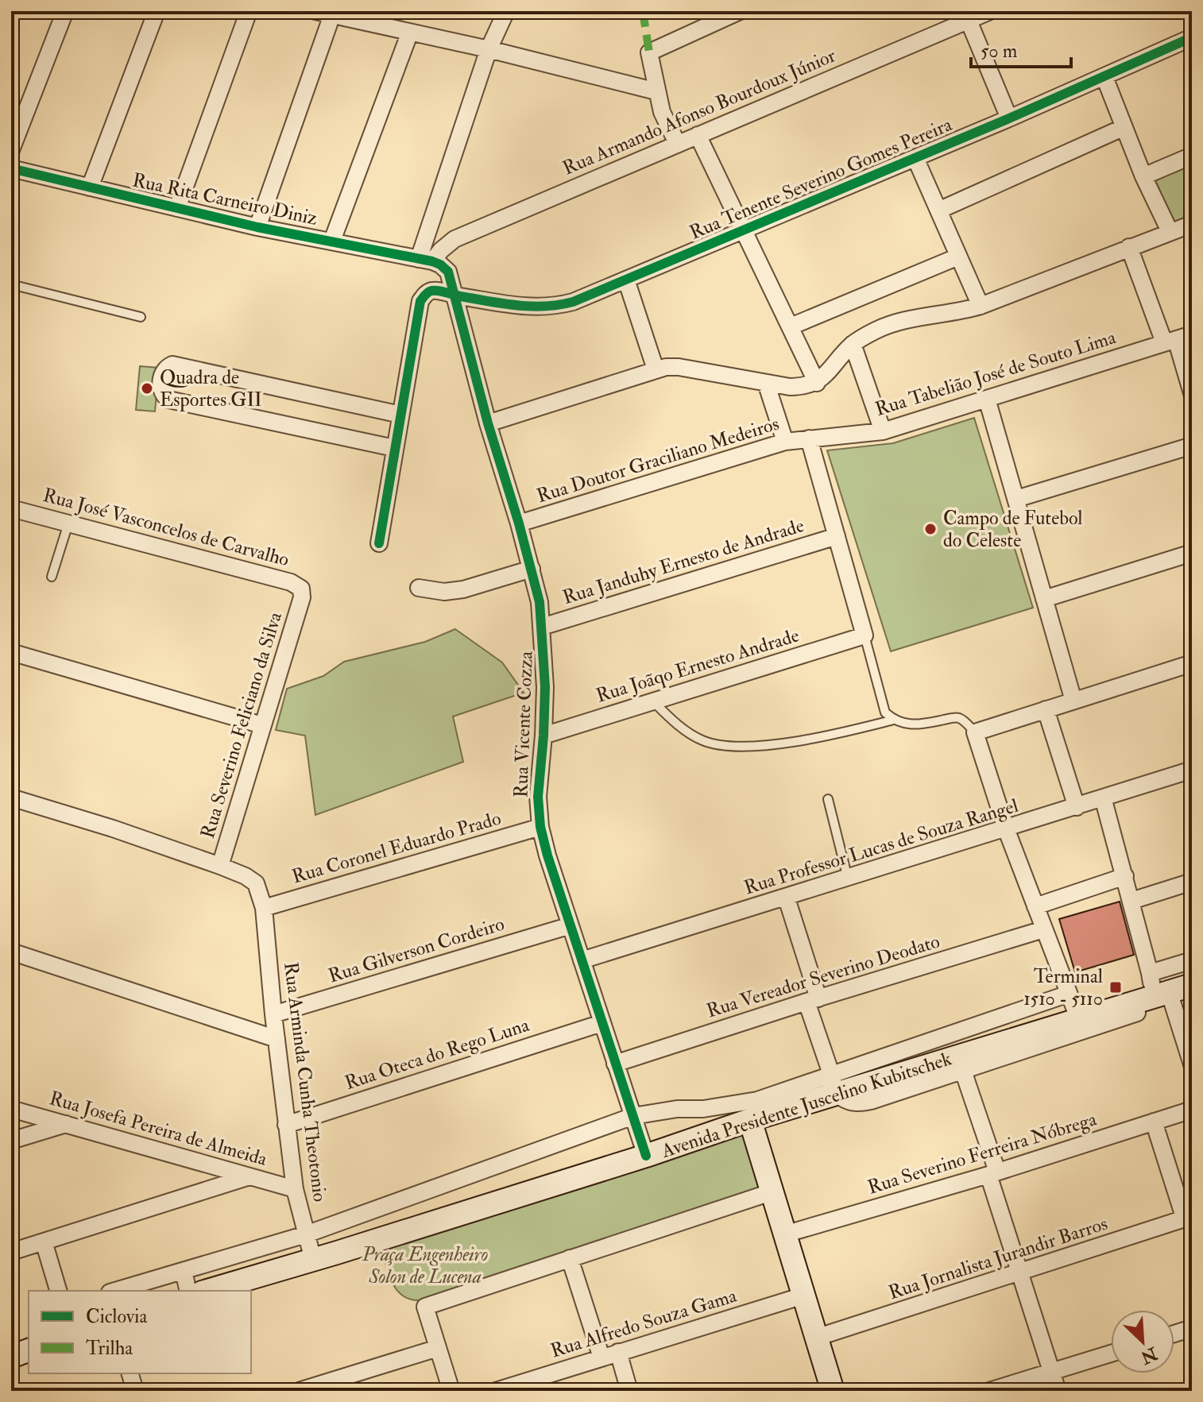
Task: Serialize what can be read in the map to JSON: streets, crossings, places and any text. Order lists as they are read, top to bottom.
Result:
{
  "streets": {
    "main road": ["Avenida Presidente Juscelino Kubitschek"],
    "street": [
      "Rua Armando Afonso Bourdoux Júnior",
      "Rua Tenente Severino Gomes Pereira",
      "Rua Rita Carneiro Diniz",
      "Rua Tabelião José de Souto Lima",
      "Rua Doutor Graciliano Medeiros",
      "Rua José Vasconcelos de Carvalho",
      "Rua Janduhy Ernesto de Andrade",
      "Rua Joãqo Ernesto Andrade",
      "Rua Vicente Cozza",
      "Rua Severino Feliciano da Silva",
      "Rua Professor Lucas de Souza Rangel",
      "Rua Coronel Eduardo Prado",
      "Rua Gilverson Cordeiro",
      "Rua Vereador Severino Deodato",
      "Rua Oteca do Rego Luna",
      "Rua Arminda Cunha Theotonio",
      "Rua Josefa Pereira de Almeida",
      "Rua Severino Ferreira Nóbrega",
      "Rua Jornalista Jurandir Barros",
      "Rua Alfredo Souza Gama"
    ]
  },
  "crossings": [
    ["Rua Armando Afonso Bourdoux Júnior", "Rua Rita Carneiro Diniz"],
    ["Rua Armando Afonso Bourdoux Júnior", "Rua Vicente Cozza"],
    ["Rua Tenente Severino Gomes Pereira", "Rua Vicente Cozza"],
    ["Rua Rita Carneiro Diniz", "Rua Vicente Cozza"],
    ["Rua Tabelião José de Souto Lima", "Rua Doutor Graciliano Medeiros"],
    ["Rua Doutor Graciliano Medeiros", "Rua Vicente Cozza"],
    ["Rua José Vasconcelos de Carvalho", "Rua Severino Feliciano da Silva"],
    ["Rua Janduhy Ernesto de Andrade", "Rua Vicente Cozza"],
    ["Rua Joãqo Ernesto Andrade", "Rua Vicente Cozza"],
    ["Rua Vicente Cozza", "Rua Professor Lucas de Souza Rangel"],
    ["Rua Vicente Cozza", "Rua Coronel Eduardo Prado"],
    ["Rua Vicente Cozza", "Rua Gilverson Cordeiro"],
    ["Rua Vicente Cozza", "Rua Vereador Severino Deodato"],
    ["Rua Vicente Cozza", "Rua Oteca do Rego Luna"],
    ["Rua Vicente Cozza", "Avenida Presidente Juscelino Kubitschek"],
    ["Rua Severino Feliciano da Silva", "Rua Arminda Cunha Theotonio"],
    ["Rua Coronel Eduardo Prado", "Rua Arminda Cunha Theotonio"],
    ["Rua Gilverson Cordeiro", "Rua Arminda Cunha Theotonio"],
    ["Rua Oteca do Rego Luna", "Rua Arminda Cunha Theotonio"],
    ["Rua Arminda Cunha Theotonio", "Avenida Presidente Juscelino Kubitschek"],
    ["Rua Arminda Cunha Theotonio", "Rua Josefa Pereira de Almeida"]
  ],
  "parks": ["Praça Engenheiro Solon de Lucena"],
  "places": {
    "other": ["Quadra de Esportes GII", "Campo de Futebol do Celeste"],
    "transit": ["Terminal 1510 - 5110"]
  },
  "legend": ["Ciclovia", "Trilha"],
  "scale_bar": "50 m",
  "north": "bottom right"
}
